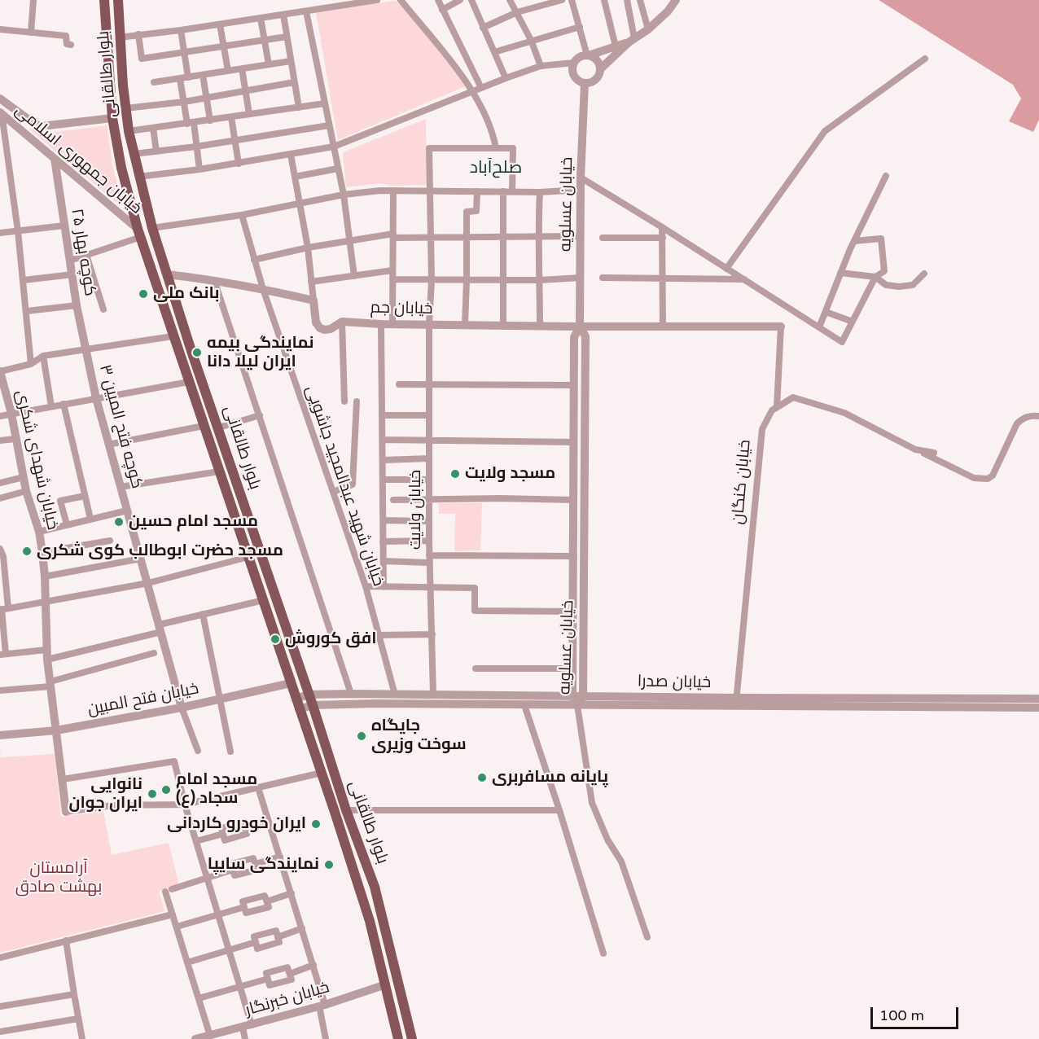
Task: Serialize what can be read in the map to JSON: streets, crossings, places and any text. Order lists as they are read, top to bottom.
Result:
{
  "streets": {
    "main road": ["بلوار طالقانی"],
    "street": [
      "خیابان جمهوری اسلامی",
      "خیابان عسلویه",
      "کوچه بهار ۲۵",
      "خیابان جم",
      "کوچه فتح المبین ۳",
      "خیابان شهدای شکری",
      "خیابان کنگان",
      "خیابان شهید عبدالمجید جاشویی",
      "خیابان ولایت",
      "خیابان صدرا",
      "خیابان فتح المبین",
      "خیابان خبرنگار"
    ]
  },
  "crossings": [
    ["بلوار طالقانی", "خیابان جمهوری اسلامی"],
    ["بلوار طالقانی", "خیابان صدرا"],
    ["بلوار طالقانی", "خیابان فتح المبین"],
    ["بلوار طالقانی", "خیابان خبرنگار"],
    ["خیابان جمهوری اسلامی", "کوچه بهار ۲۵"],
    ["خیابان عسلویه", "خیابان جم"],
    ["خیابان عسلویه", "خیابان صدرا"],
    ["کوچه بهار ۲۵", "کوچه فتح المبین ۳"],
    ["خیابان جم", "خیابان ولایت"],
    ["کوچه فتح المبین ۳", "خیابان فتح المبین"],
    ["خیابان شهدای شکری", "خیابان فتح المبین"],
    ["خیابان کنگان", "خیابان صدرا"],
    ["خیابان شهید عبدالمجید جاشویی", "خیابان صدرا"],
    ["خیابان ولایت", "خیابان صدرا"]
  ],
  "districts": ["صلح‌آباد"],
  "parks": ["آرامستان بهشت صادق"],
  "places": [
    "بانک ملی",
    "نمایندگی بیمه ایران لیلا دانا",
    "مسجد ولایت",
    "مسجد امام حسین",
    "مسجد حضرت ابوطالب کوی شکری",
    "افق کوروش",
    "جایگاه سوخت وزیری",
    "پایانه مسافربری",
    "مسجد امام سجاد (ع)",
    "نانوایی ایران جوان",
    "ایران خودرو کاردانی",
    "نمایندگی سایپا"
  ],
  "scale_bar": "100 m"
}
